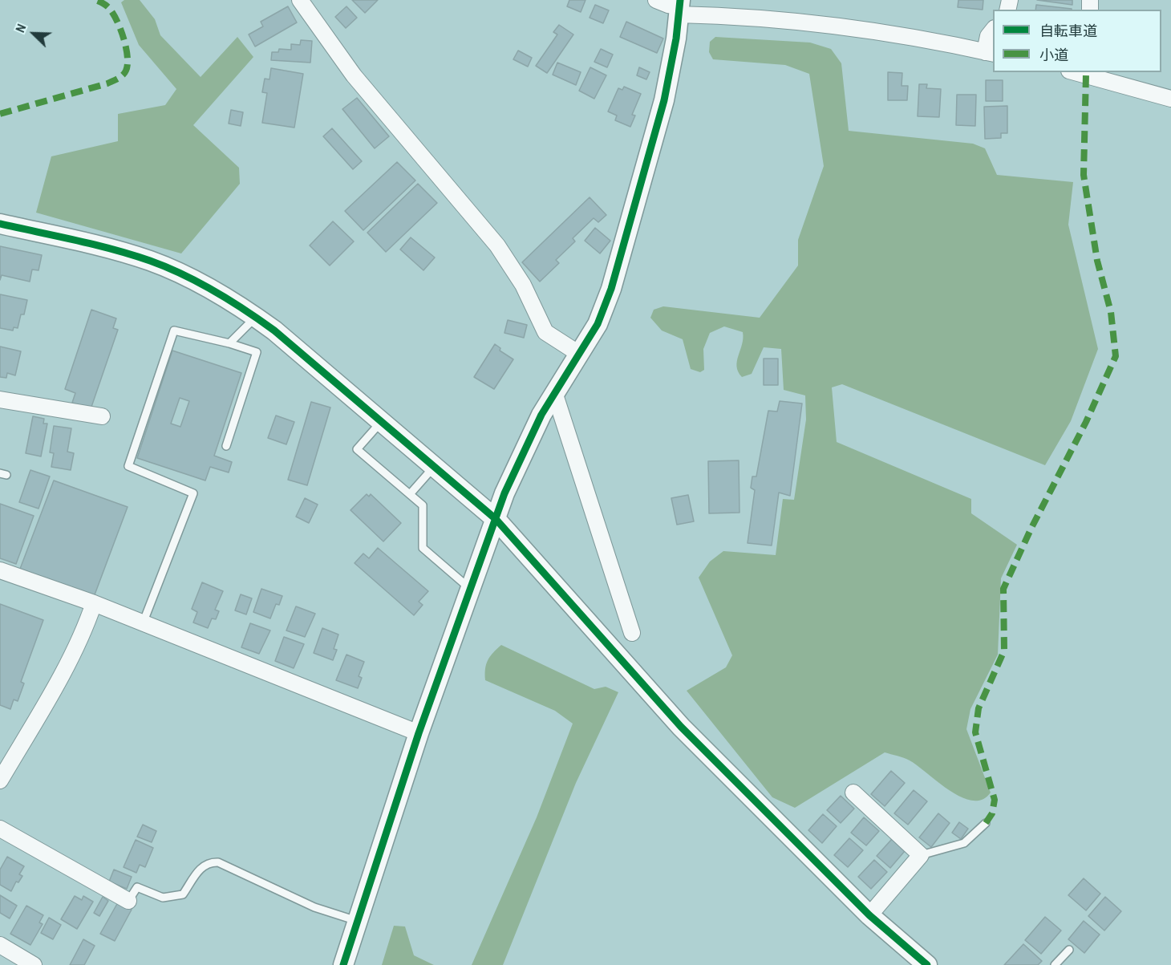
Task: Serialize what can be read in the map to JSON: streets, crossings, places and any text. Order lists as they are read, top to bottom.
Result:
{
  "legend": ["自転車道", "小道"],
  "north": "top left"
}
